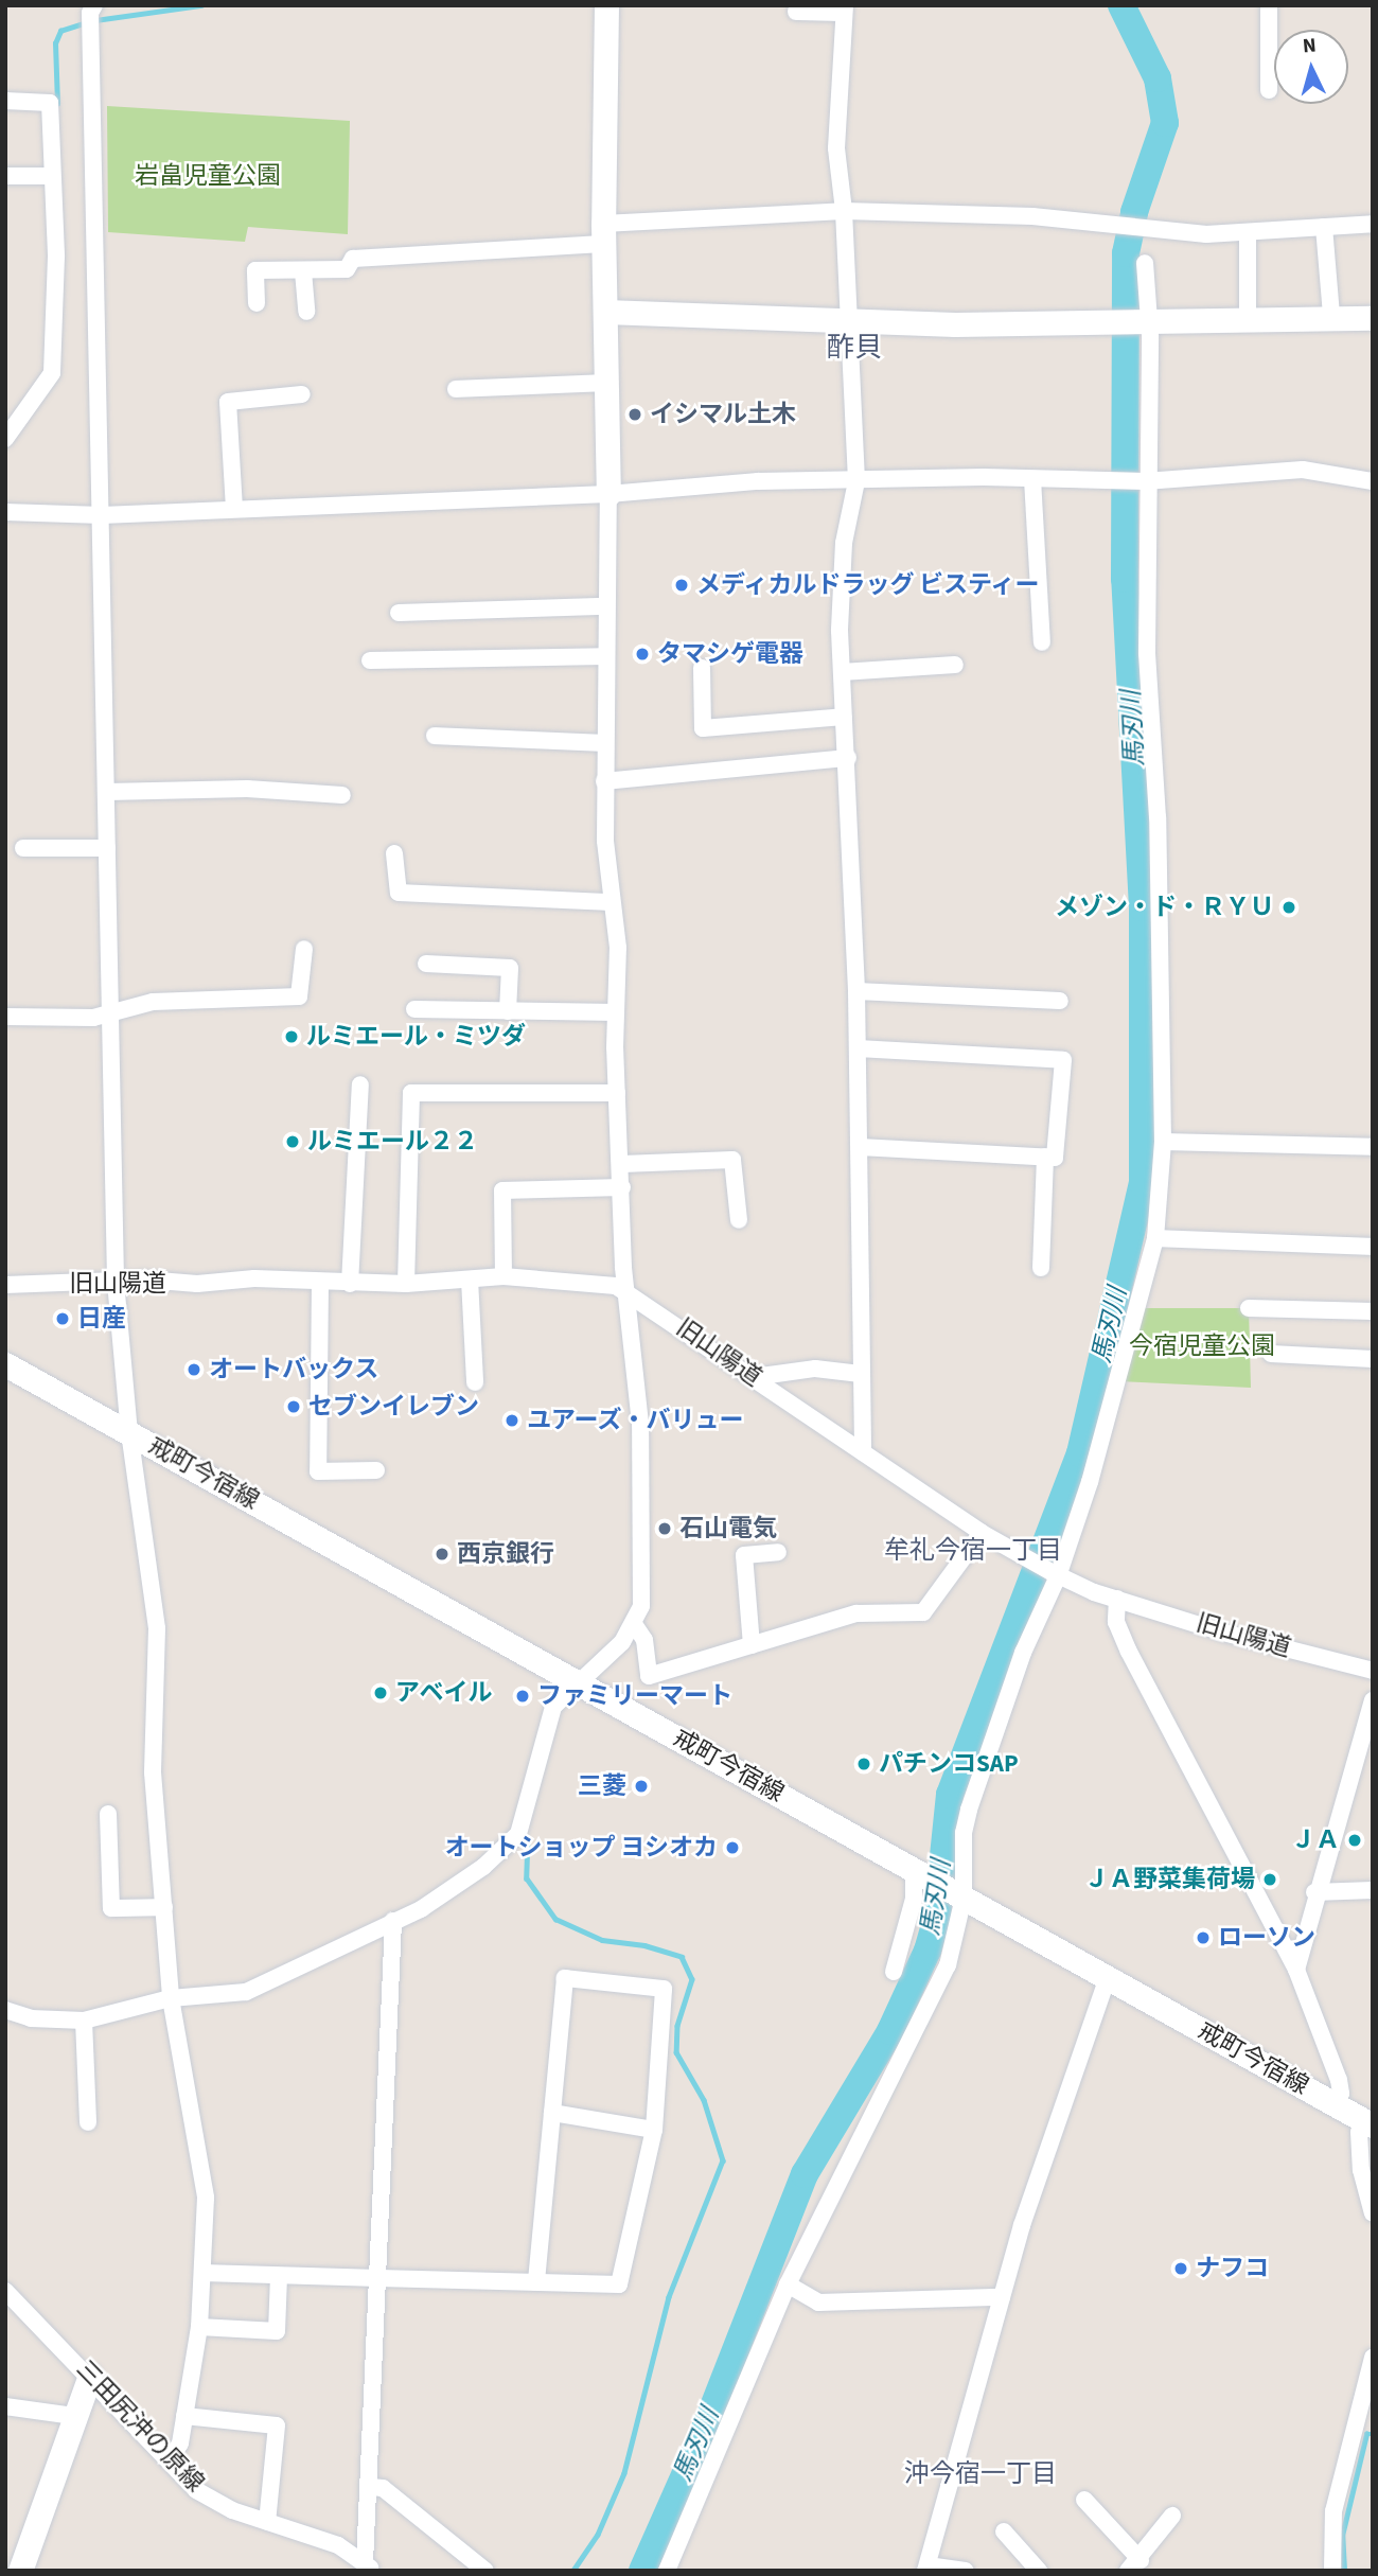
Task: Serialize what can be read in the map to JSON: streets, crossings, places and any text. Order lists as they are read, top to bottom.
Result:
{
  "streets": {
    "street": ["旧山陽道", "戒町今宿線", "三田尻沖の原線"]
  },
  "districts": ["酢貝", "牟礼今宿一丁目", "沖今宿一丁目"],
  "water": ["馬刃川"],
  "parks": ["岩畠児童公園", "今宿児童公園"],
  "places": [
    "イシマル土木",
    "メディカルドラッグ ビスティー",
    "タマシゲ電器",
    "メゾン・ド・ＲＹＵ",
    "ルミエール・ミツダ",
    "ルミエール２２",
    "日産",
    "オートバックス",
    "セブンイレブン",
    "ユアーズ・バリュー",
    "石山電気",
    "西京銀行",
    "アベイル",
    "ファミリーマート",
    "パチンコSAP",
    "三菱",
    "ＪＡ",
    "オートショップ ヨシオカ",
    "ＪＡ野菜集荷場",
    "ローソン",
    "ナフコ"
  ],
  "north": "top"
}
